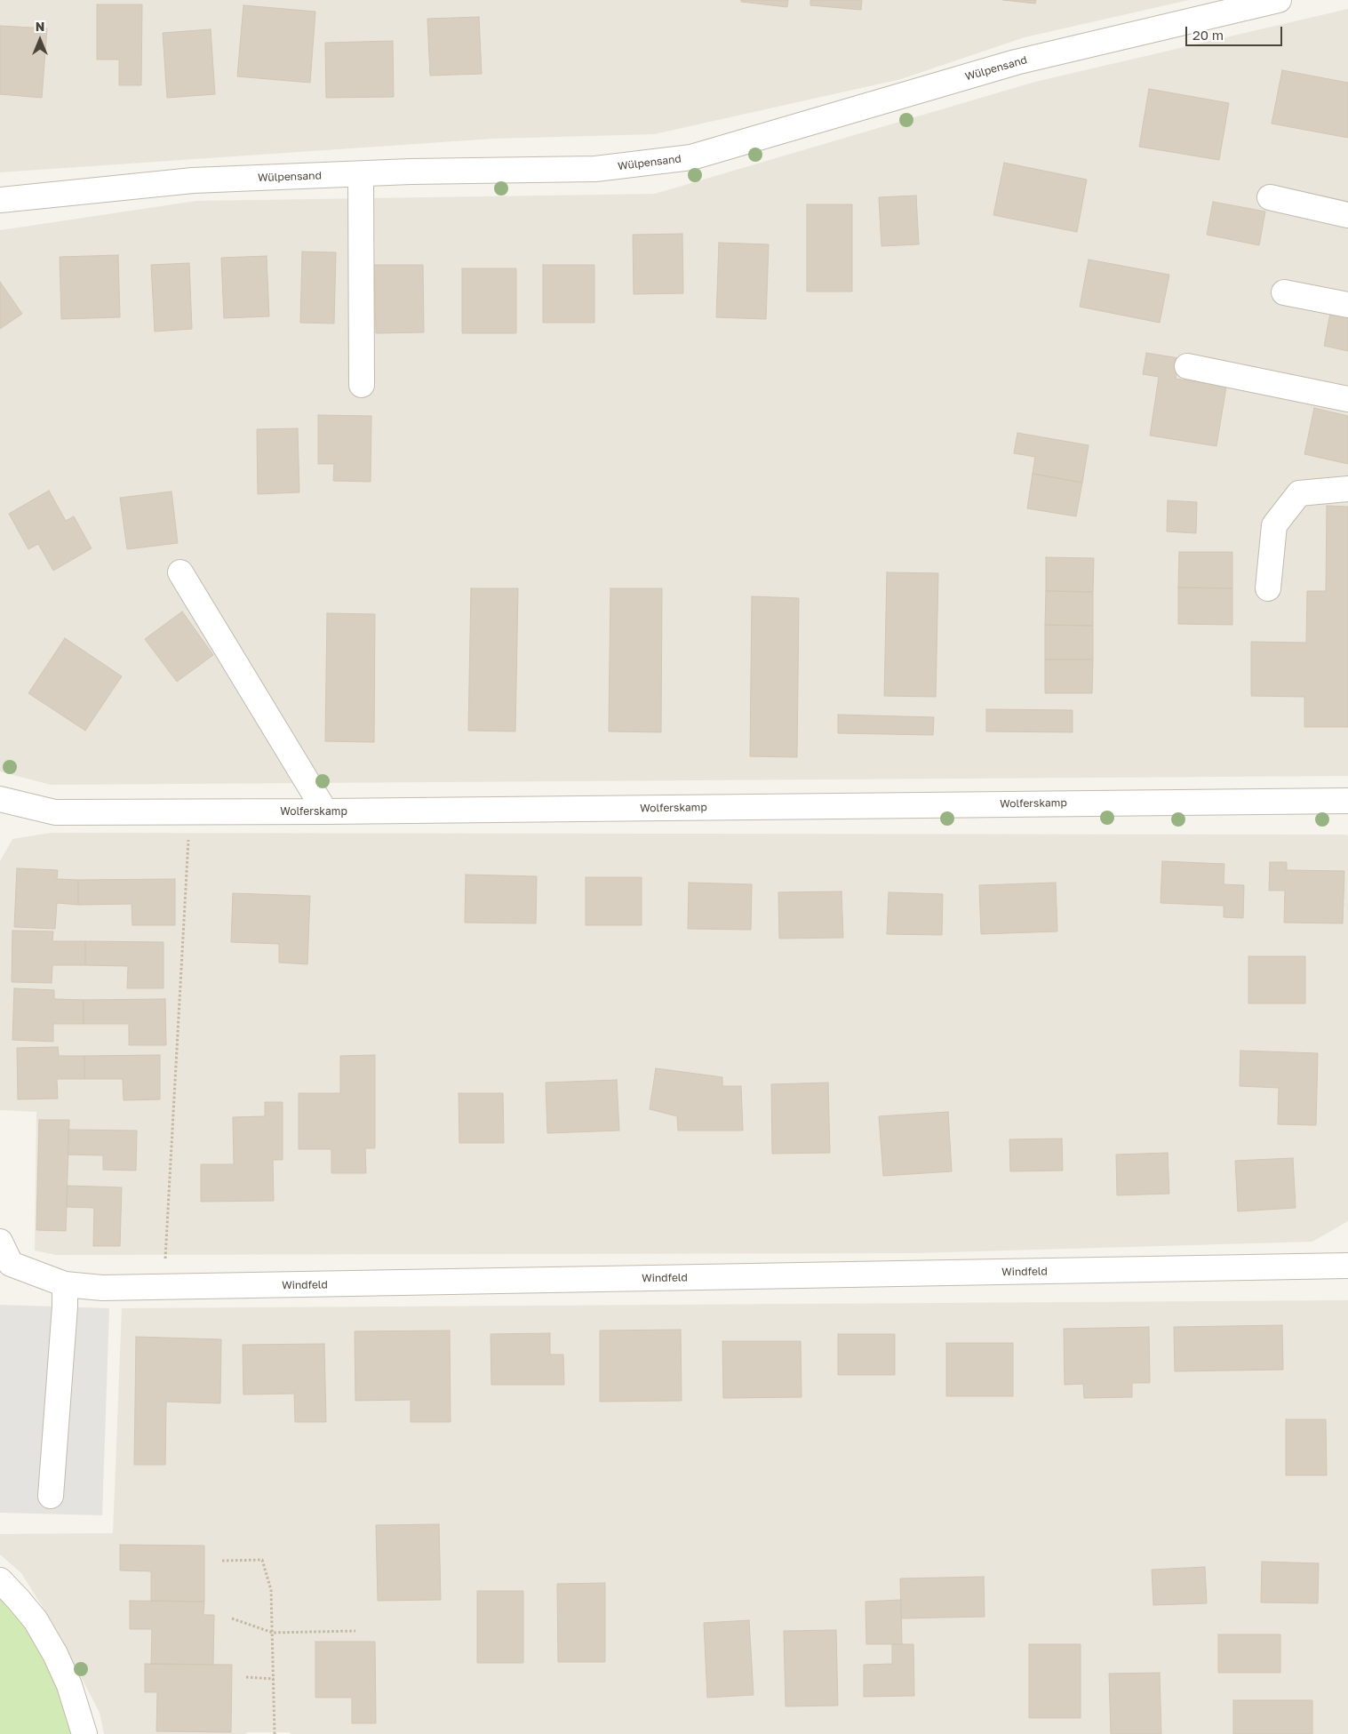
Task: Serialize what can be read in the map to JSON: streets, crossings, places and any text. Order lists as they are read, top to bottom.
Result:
{
  "streets": {
    "street": ["Wülpensand", "Wolferskamp", "Windfeld"]
  },
  "scale_bar": "20 m",
  "north": "top"
}
